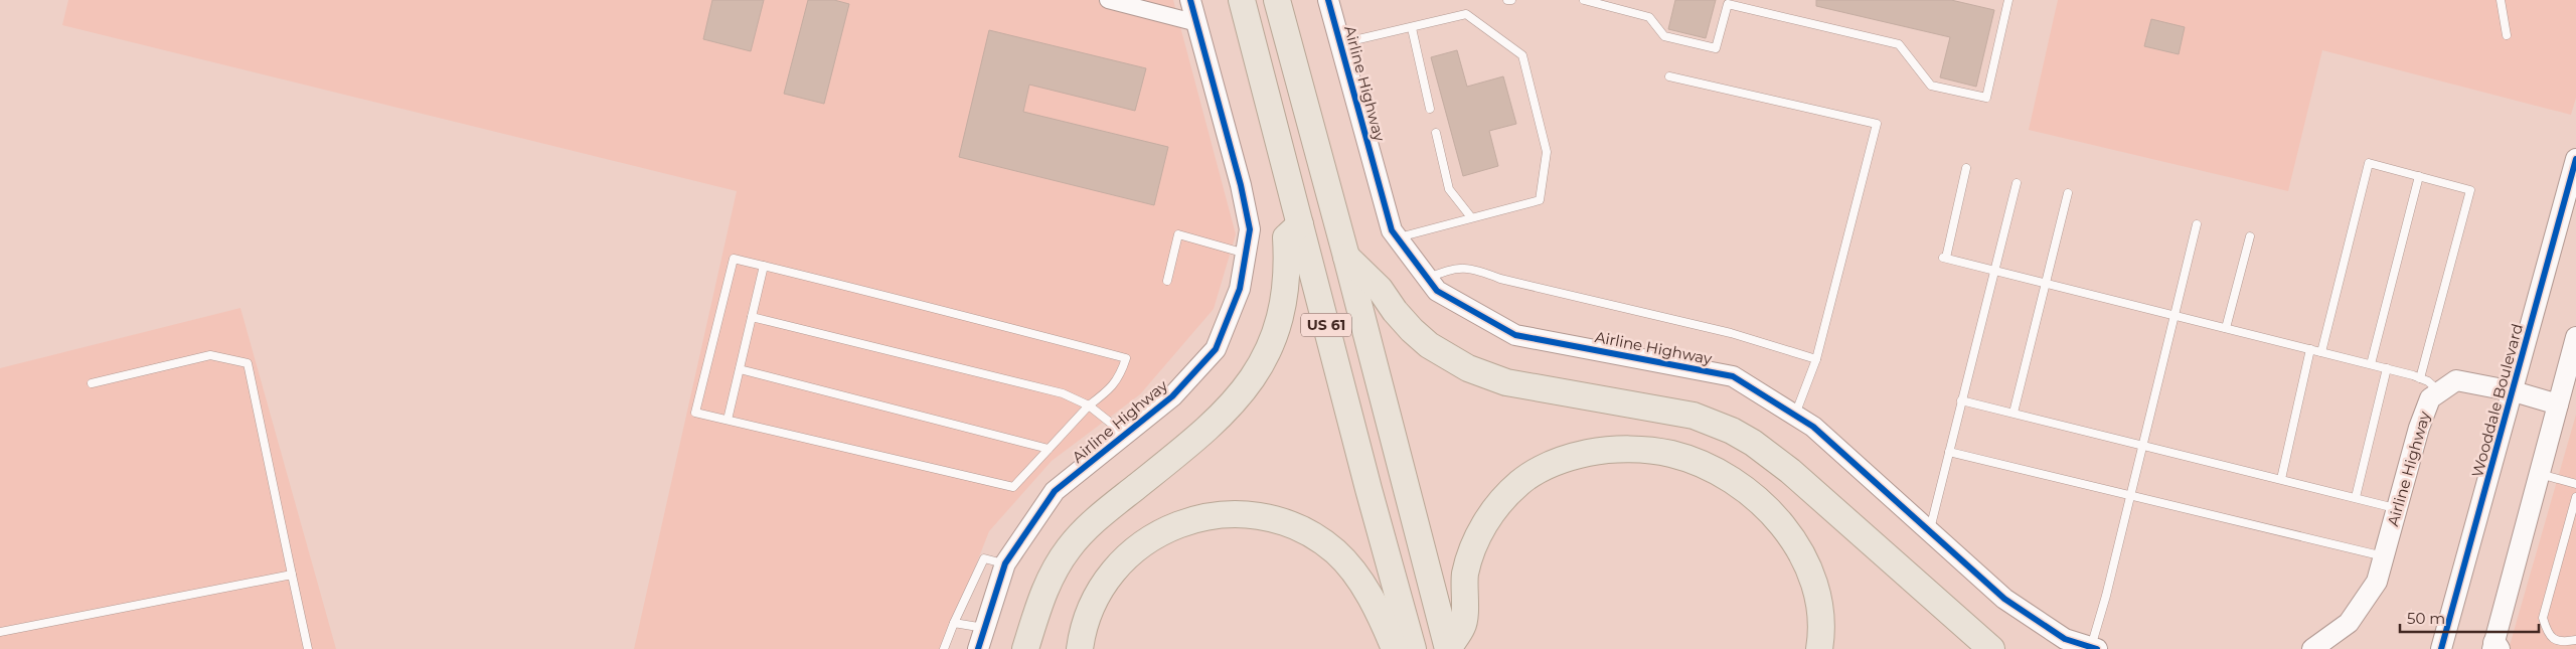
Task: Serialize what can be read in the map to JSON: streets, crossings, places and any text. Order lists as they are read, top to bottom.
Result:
{
  "streets": {
    "highway": ["US 61"],
    "street": ["Airline Highway", "Wooddale Boulevard"]
  },
  "crossings": [
    ["Airline Highway", "Wooddale Boulevard"]
  ],
  "scale_bar": "50 m"
}
